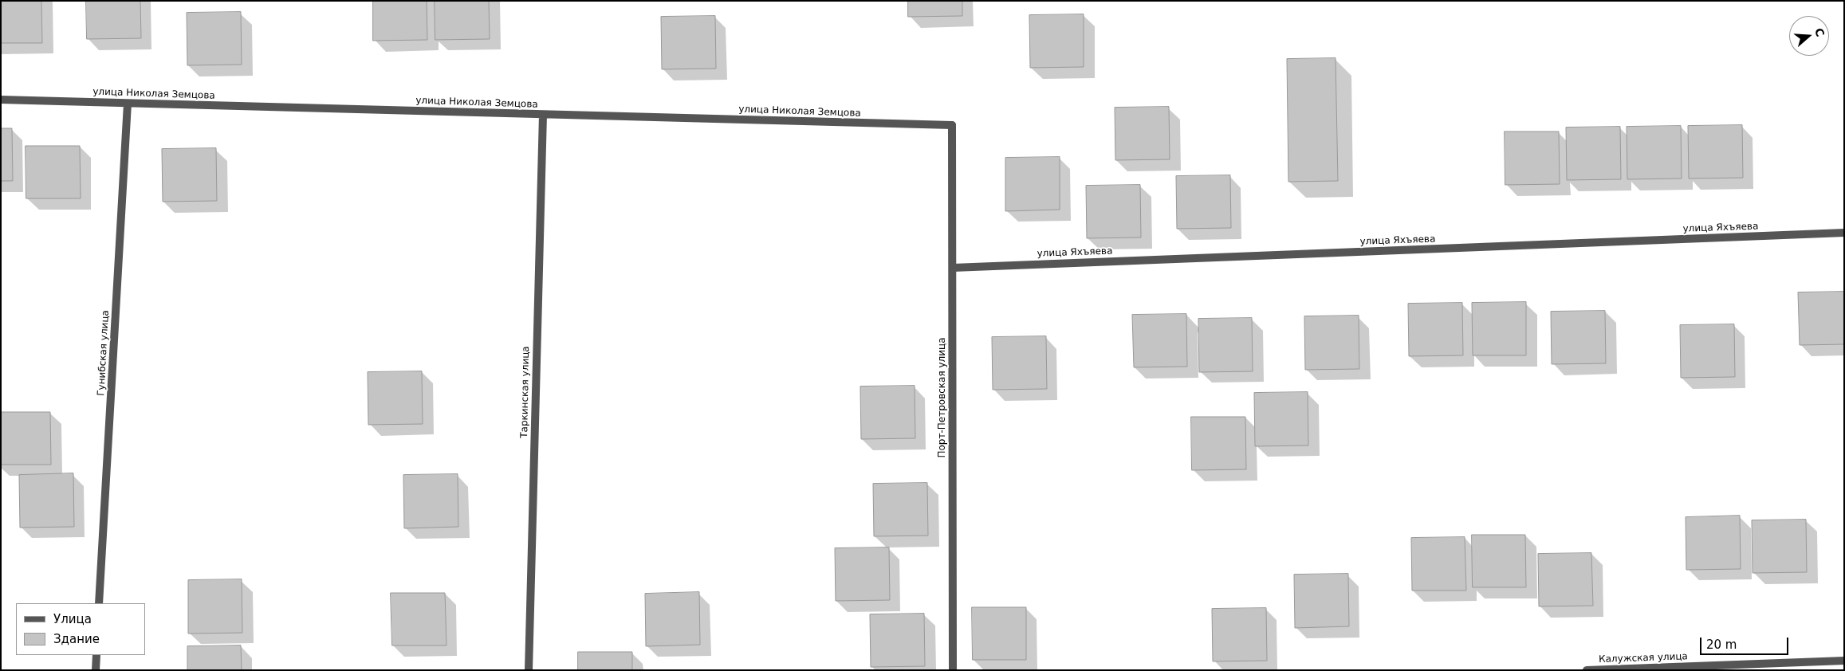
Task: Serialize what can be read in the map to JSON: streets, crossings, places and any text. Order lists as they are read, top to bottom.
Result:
{
  "streets": {
    "street": [
      "улица Николая Земцова",
      "улица Яхъяева",
      "Гунибская улица",
      "Таркинская улица",
      "Порт-Петровская улица",
      "Калужская улица"
    ]
  },
  "crossings": [
    ["улица Николая Земцова", "Гунибская улица"],
    ["улица Николая Земцова", "Таркинская улица"],
    ["улица Николая Земцова", "Порт-Петровская улица"],
    ["улица Яхъяева", "Порт-Петровская улица"]
  ],
  "legend": ["Улица", "Здание"],
  "scale_bar": "20 m",
  "north": "right"
}
